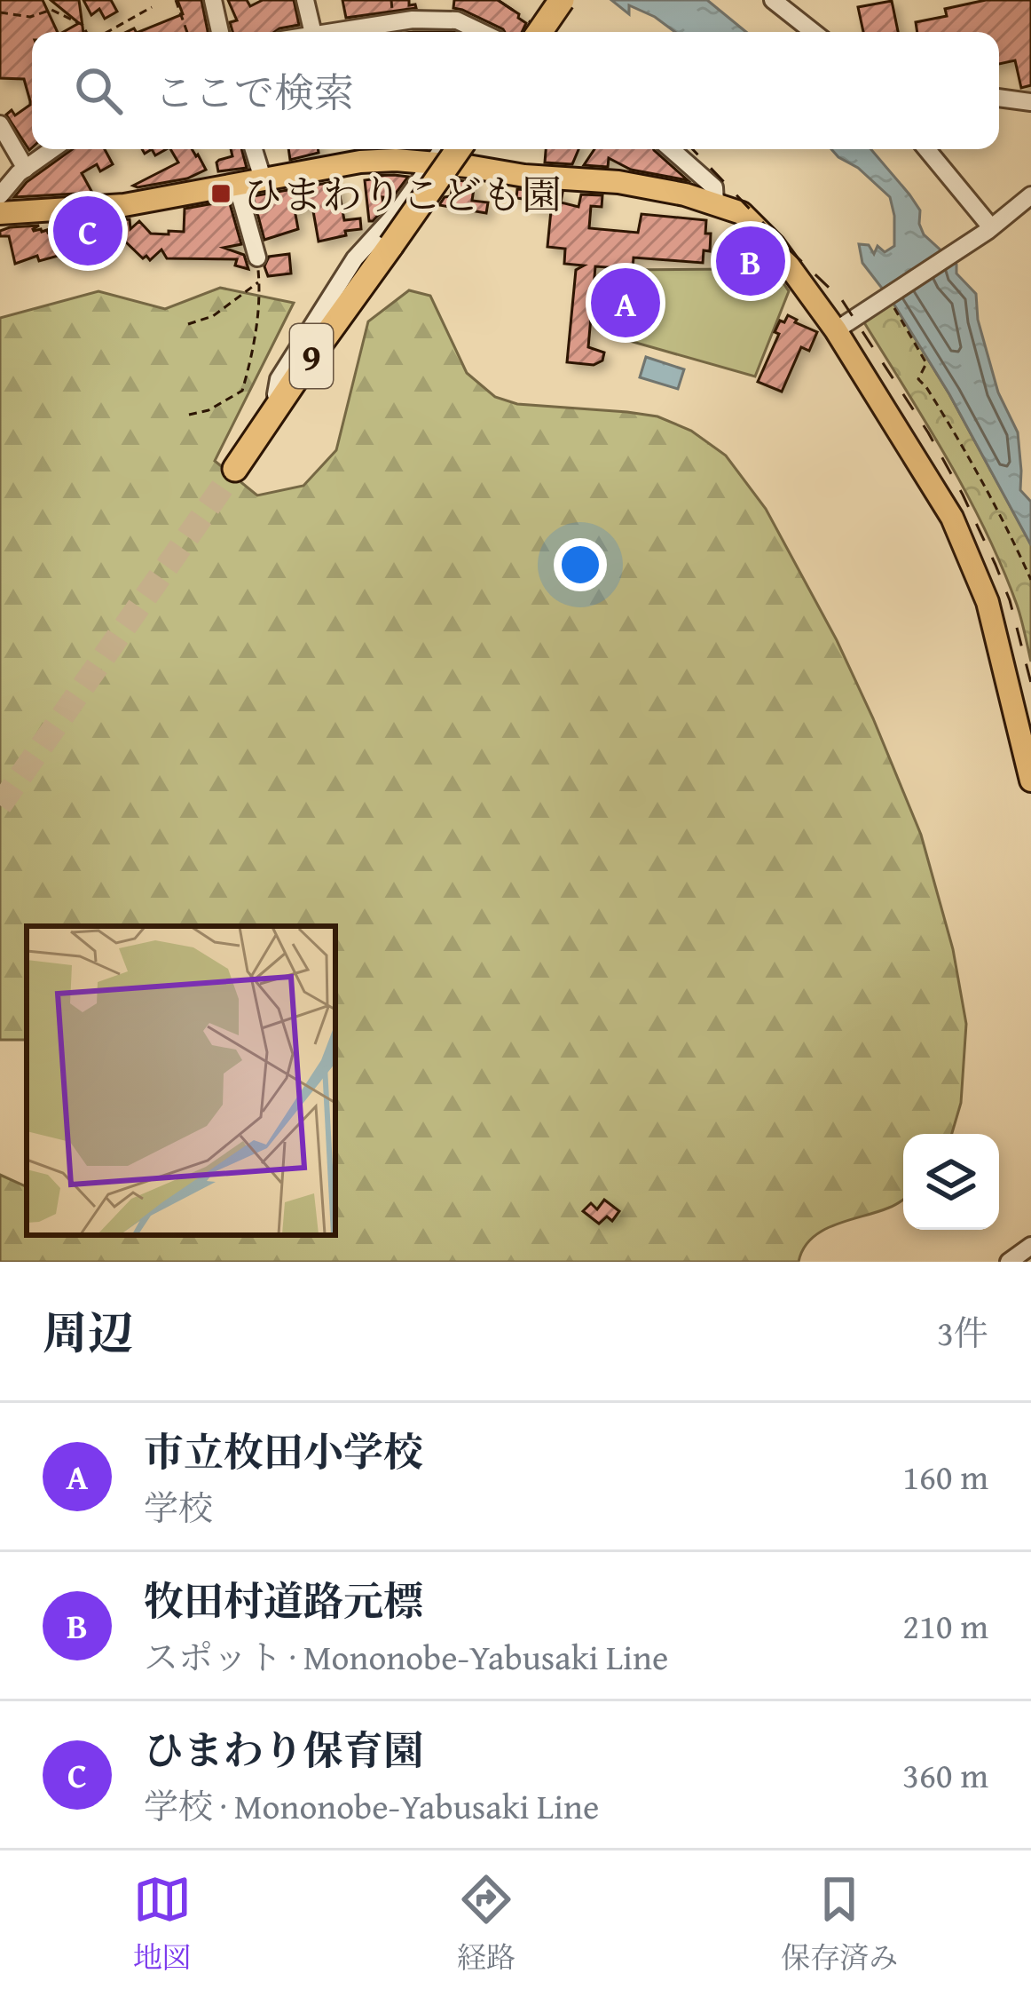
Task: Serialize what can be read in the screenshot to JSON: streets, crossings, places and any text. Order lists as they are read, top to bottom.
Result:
{
  "streets": {
    "highway": ["9"]
  },
  "places": {
    "transit": ["ひまわりこども園"]
  },
  "page": {
    "search": "ここで検索",
    "pins": ["C", "B", "A"],
    "heading": ["周辺", "3件"],
    "list": [
      {
        "mark": "A",
        "name": "市立枚田小学校",
        "note": "学校",
        "value": "160 m"
      },
      {
        "mark": "B",
        "name": "牧田村道路元標",
        "note": "スポット · Mononobe-Yabusaki Line",
        "value": "210 m"
      },
      {
        "mark": "C",
        "name": "ひまわり保育園",
        "note": "学校 · Mononobe-Yabusaki Line",
        "value": "360 m"
      }
    ],
    "nav": ["地図", "経路", "保存済み"]
  }
}
